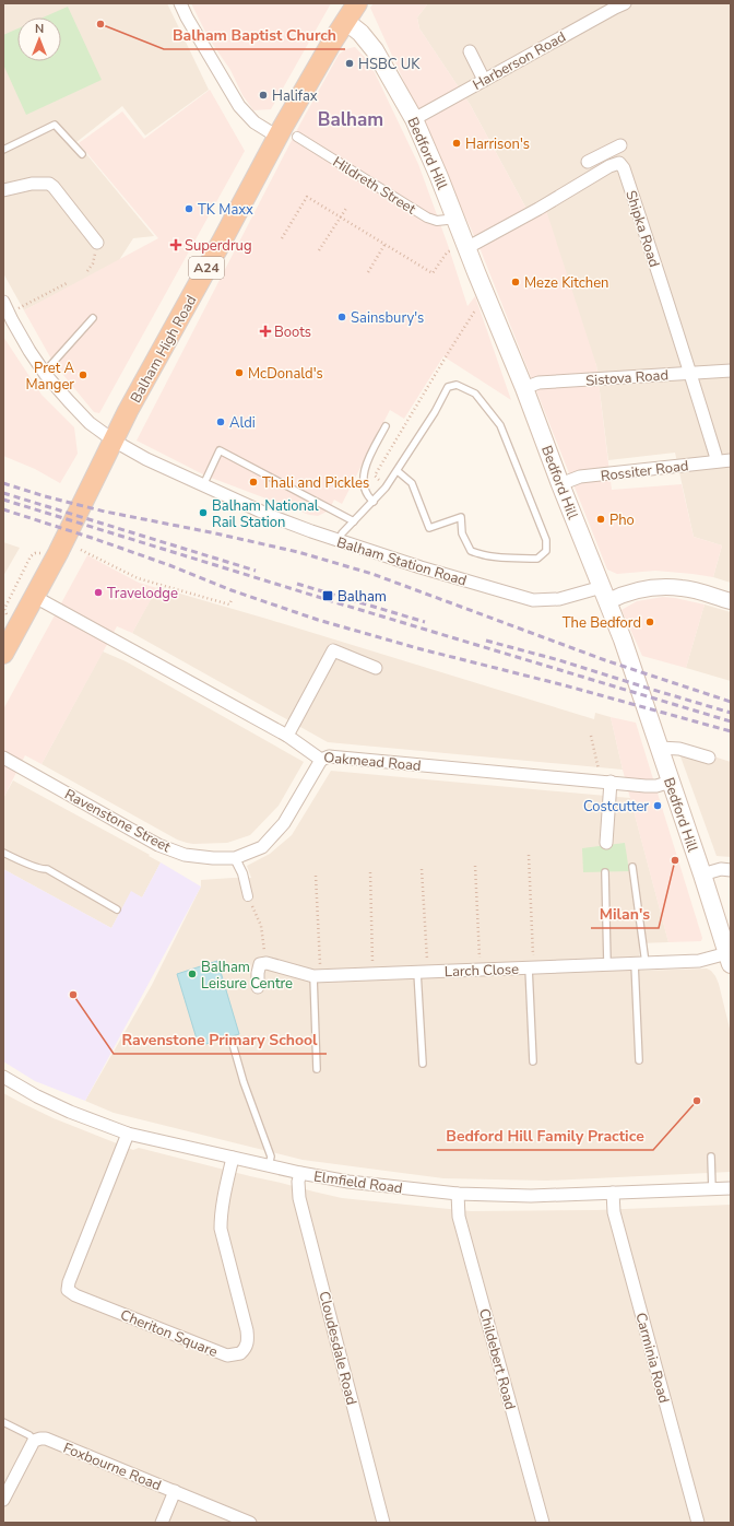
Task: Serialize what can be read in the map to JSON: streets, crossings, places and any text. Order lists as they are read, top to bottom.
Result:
{
  "streets": {
    "highway": ["A24", "Balham High Road"],
    "main road": ["Bedford Hill"],
    "street": [
      "Harberson Road",
      "Hildreth Street",
      "Shipka Road",
      "Sistova Road",
      "Rossiter Road",
      "Balham Station Road",
      "Oakmead Road",
      "Ravenstone Street",
      "Larch Close",
      "Elmfield Road",
      "Cheriton Square",
      "Cloudesdale Road",
      "Carminia Road",
      "Childebert Road",
      "Foxbourne Road"
    ]
  },
  "crossings": [
    ["Harberson Road", "Bedford Hill"],
    ["Bedford Hill", "Hildreth Street"],
    ["Bedford Hill", "Balham High Road"],
    ["Bedford Hill", "Sistova Road"],
    ["Bedford Hill", "Rossiter Road"],
    ["Bedford Hill", "Balham Station Road"],
    ["Bedford Hill", "Oakmead Road"],
    ["Bedford Hill", "Larch Close"],
    ["Shipka Road", "Sistova Road"],
    ["Shipka Road", "Rossiter Road"],
    ["Balham High Road", "Balham Station Road"],
    ["Balham High Road", "Oakmead Road"],
    ["Oakmead Road", "Ravenstone Street"],
    ["Elmfield Road", "Cheriton Square"],
    ["Elmfield Road", "Cloudesdale Road"],
    ["Elmfield Road", "Carminia Road"],
    ["Elmfield Road", "Childebert Road"]
  ],
  "districts": ["Balham"],
  "places": {
    "other": [
      "Balham Baptist Church",
      "HSBC UK",
      "Halifax",
      "Harrison's",
      "TK Maxx",
      "Meze Kitchen",
      "Sainsbury's",
      "McDonald's",
      "Pret A Manger",
      "Aldi",
      "Thali and Pickles",
      "Balham National Rail Station",
      "Pho",
      "Travelodge",
      "The Bedford",
      "Costcutter",
      "Milan's",
      "Balham Leisure Centre",
      "Ravenstone Primary School",
      "Bedford Hill Family Practice"
    ],
    "health": ["Superdrug", "Boots"],
    "transit": ["Balham"]
  },
  "north": "top"
}
